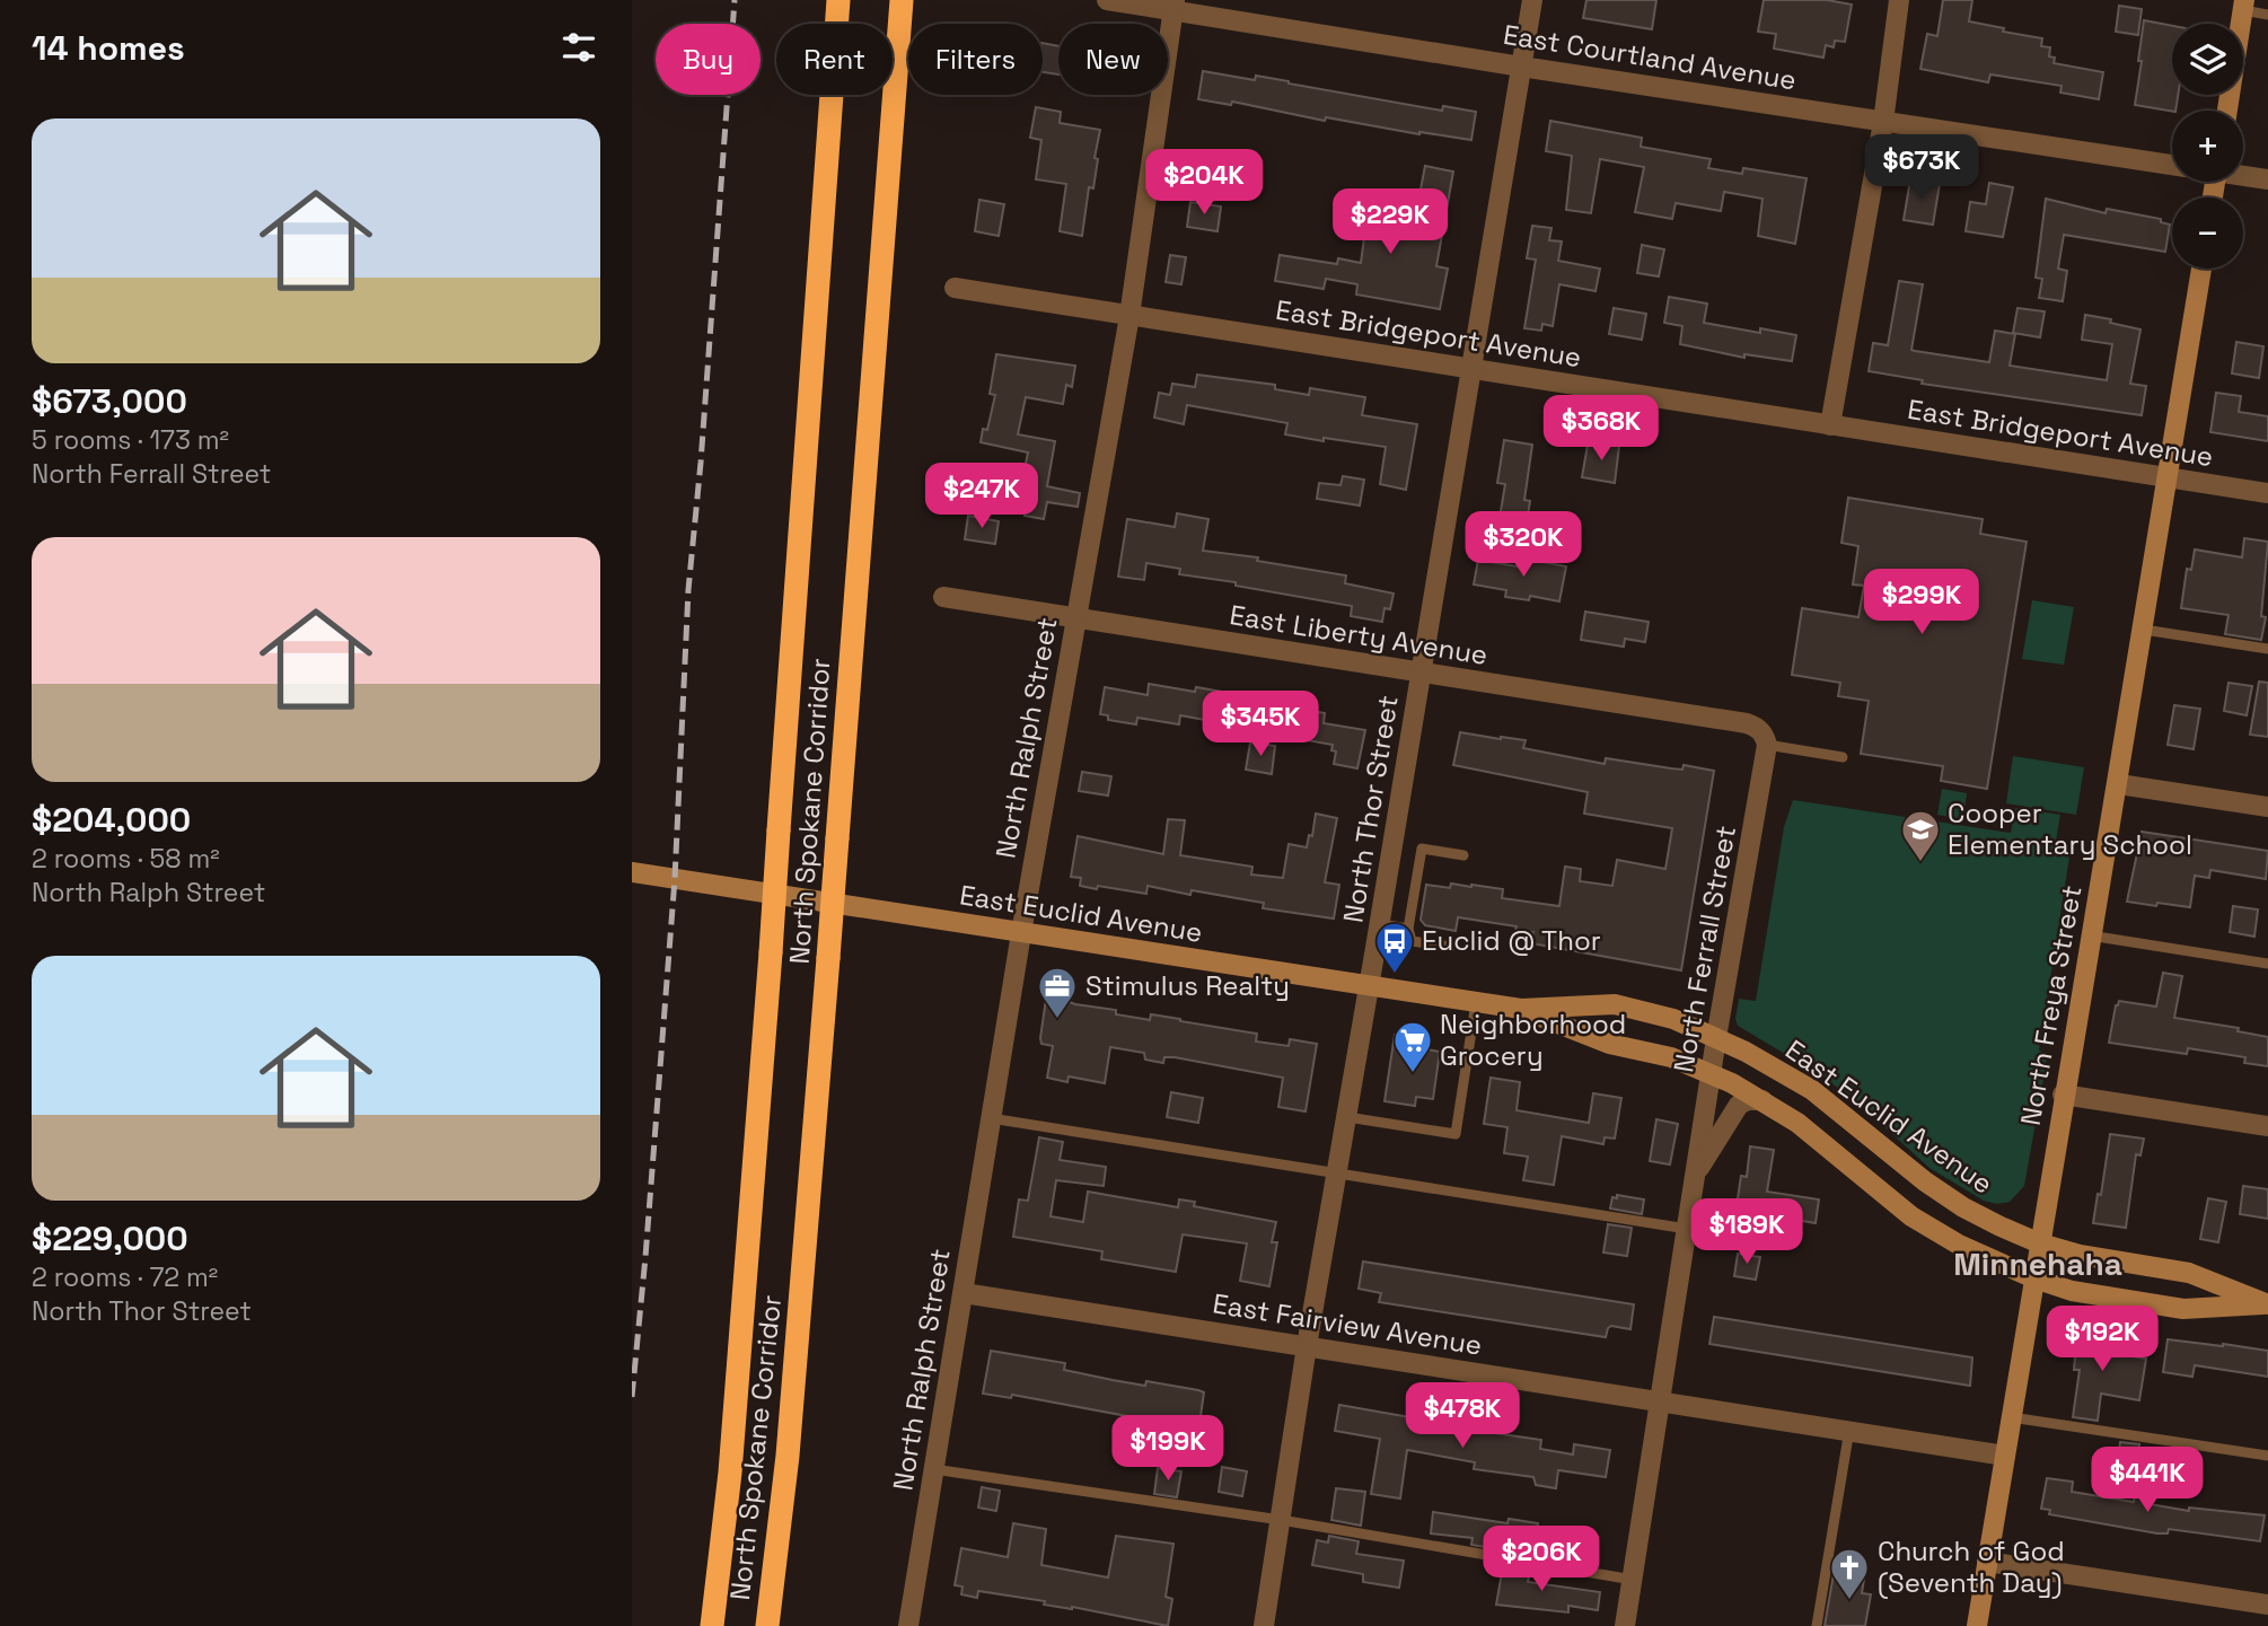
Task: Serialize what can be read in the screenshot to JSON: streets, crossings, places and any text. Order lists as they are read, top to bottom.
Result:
{
  "streets": {
    "highway": ["North Spokane Corridor"],
    "main road": ["East Euclid Avenue", "North Freya Street"],
    "street": [
      "East Courtland Avenue",
      "East Bridgeport Avenue",
      "East Liberty Avenue",
      "North Ralph Street",
      "North Thor Street",
      "North Ferrall Street",
      "East Fairview Avenue"
    ]
  },
  "crossings": [
    ["East Courtland Avenue", "North Ralph Street"],
    ["East Courtland Avenue", "North Thor Street"],
    ["East Bridgeport Avenue", "North Ralph Street"],
    ["East Bridgeport Avenue", "North Thor Street"],
    ["East Bridgeport Avenue", "North Freya Street"],
    ["East Liberty Avenue", "North Ralph Street"],
    ["East Liberty Avenue", "North Thor Street"],
    ["East Liberty Avenue", "North Ferrall Street"],
    ["North Ralph Street", "East Euclid Avenue"],
    ["North Ralph Street", "East Fairview Avenue"],
    ["North Thor Street", "East Euclid Avenue"],
    ["North Thor Street", "East Fairview Avenue"],
    ["East Euclid Avenue", "North Ferrall Street"],
    ["East Euclid Avenue", "North Freya Street"],
    ["North Ferrall Street", "East Fairview Avenue"],
    ["North Freya Street", "East Fairview Avenue"]
  ],
  "districts": ["Minnehaha"],
  "places": {
    "school or university": ["Cooper Elementary School"],
    "bus stop": ["Euclid @ Thor"],
    "office": ["Stimulus Realty"],
    "supermarket": ["Neighborhood Grocery"],
    "church": ["Church of God (Seventh Day)"]
  },
  "page": {
    "heading": "14 homes",
    "map_buttons": ["+", "−"],
    "chip": [
      "Buy",
      "Rent",
      "Filters",
      "New"
    ],
    "list": [
      {
        "name": "$673,000",
        "note": "5 rooms · 173 m² · North Ferrall Street"
      },
      {
        "name": "$204,000",
        "note": "2 rooms · 58 m² · North Ralph Street"
      },
      {
        "name": "$229,000",
        "note": "2 rooms · 72 m² · North Thor Street"
      }
    ],
    "price": [
      "$673K",
      "$204K",
      "$229K",
      "$368K",
      "$247K",
      "$320K",
      "$299K",
      "$345K",
      "$189K",
      "$192K",
      "$478K",
      "$199K",
      "$441K",
      "$206K"
    ]
  }
}
